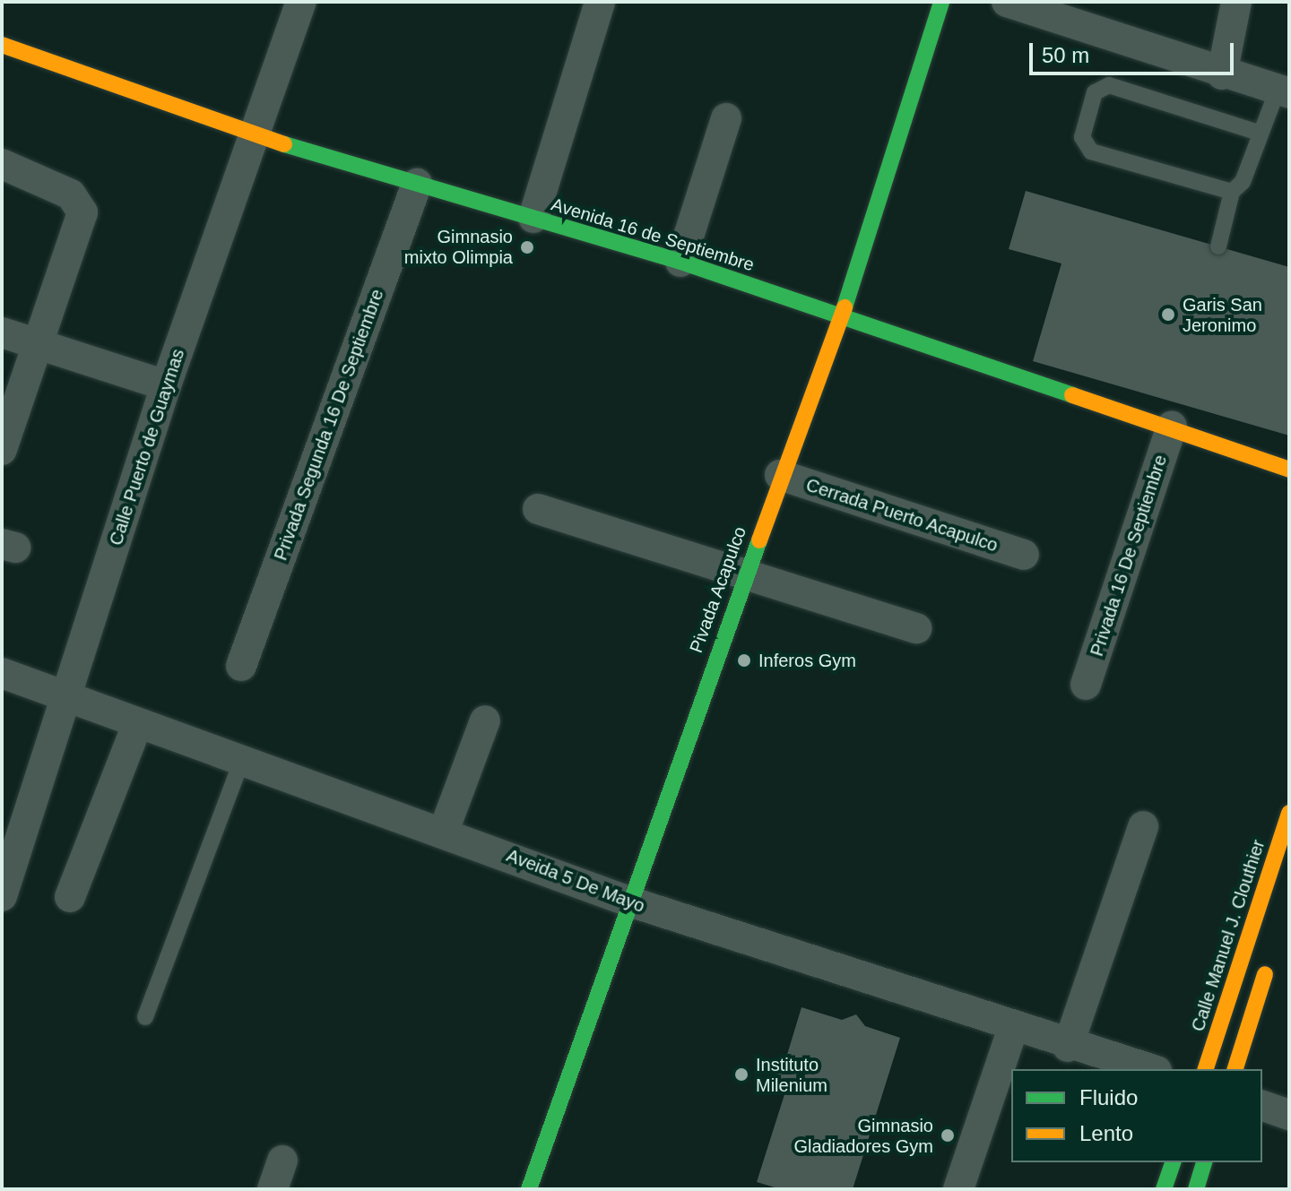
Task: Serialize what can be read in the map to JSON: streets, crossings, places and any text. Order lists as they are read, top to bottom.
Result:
{
  "streets": {
    "street": [
      "Avenida 16 de Septiembre",
      "Privada Segunda 16 De Septiembre",
      "Calle Puerto de Guaymas",
      "Cerrada Puerto Acapulco",
      "Privada 16 De Septiembre",
      "Pivada Acapulco",
      "Aveida 5 De Mayo",
      "Calle Manuel J. Clouthier"
    ]
  },
  "crossings": [
    ["Avenida 16 de Septiembre", "Privada Segunda 16 De Septiembre"],
    ["Avenida 16 de Septiembre", "Calle Puerto de Guaymas"],
    ["Avenida 16 de Septiembre", "Privada 16 De Septiembre"],
    ["Avenida 16 de Septiembre", "Pivada Acapulco"],
    ["Calle Puerto de Guaymas", "Aveida 5 De Mayo"],
    ["Cerrada Puerto Acapulco", "Pivada Acapulco"],
    ["Pivada Acapulco", "Aveida 5 De Mayo"]
  ],
  "places": [
    "Gimnasio mixto Olimpia",
    "Garis San Jeronimo",
    "Inferos Gym",
    "Instituto Milenium",
    "Gimnasio Gladiadores Gym"
  ],
  "legend": ["Fluido", "Lento"],
  "scale_bar": "50 m"
}
